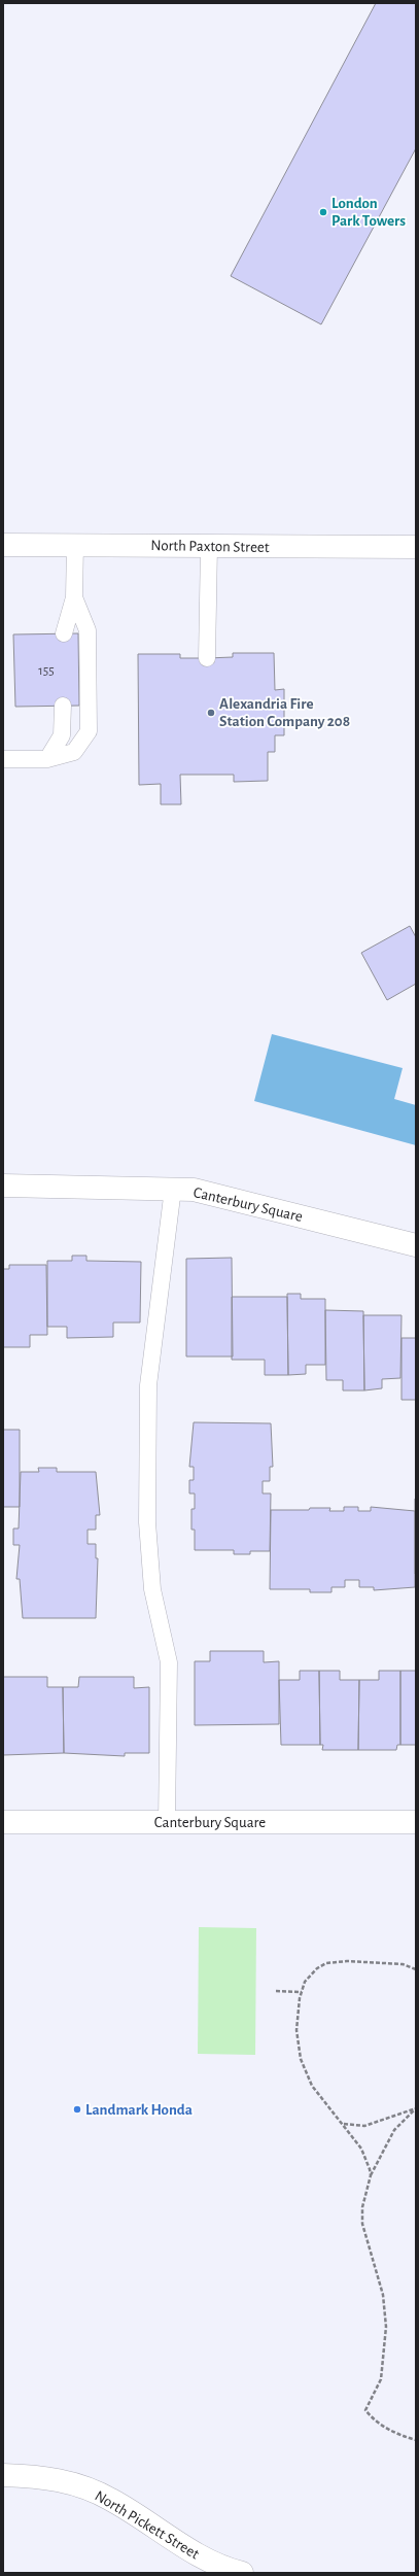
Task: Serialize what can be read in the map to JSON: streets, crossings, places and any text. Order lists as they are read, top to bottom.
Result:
{
  "streets": {
    "street": ["North Paxton Street", "Canterbury Square", "North Pickett Street"]
  },
  "places": ["London Park Towers", "Alexandria Fire Station Company 208", "Landmark Honda"],
  "house_numbers": ["155"]
}
